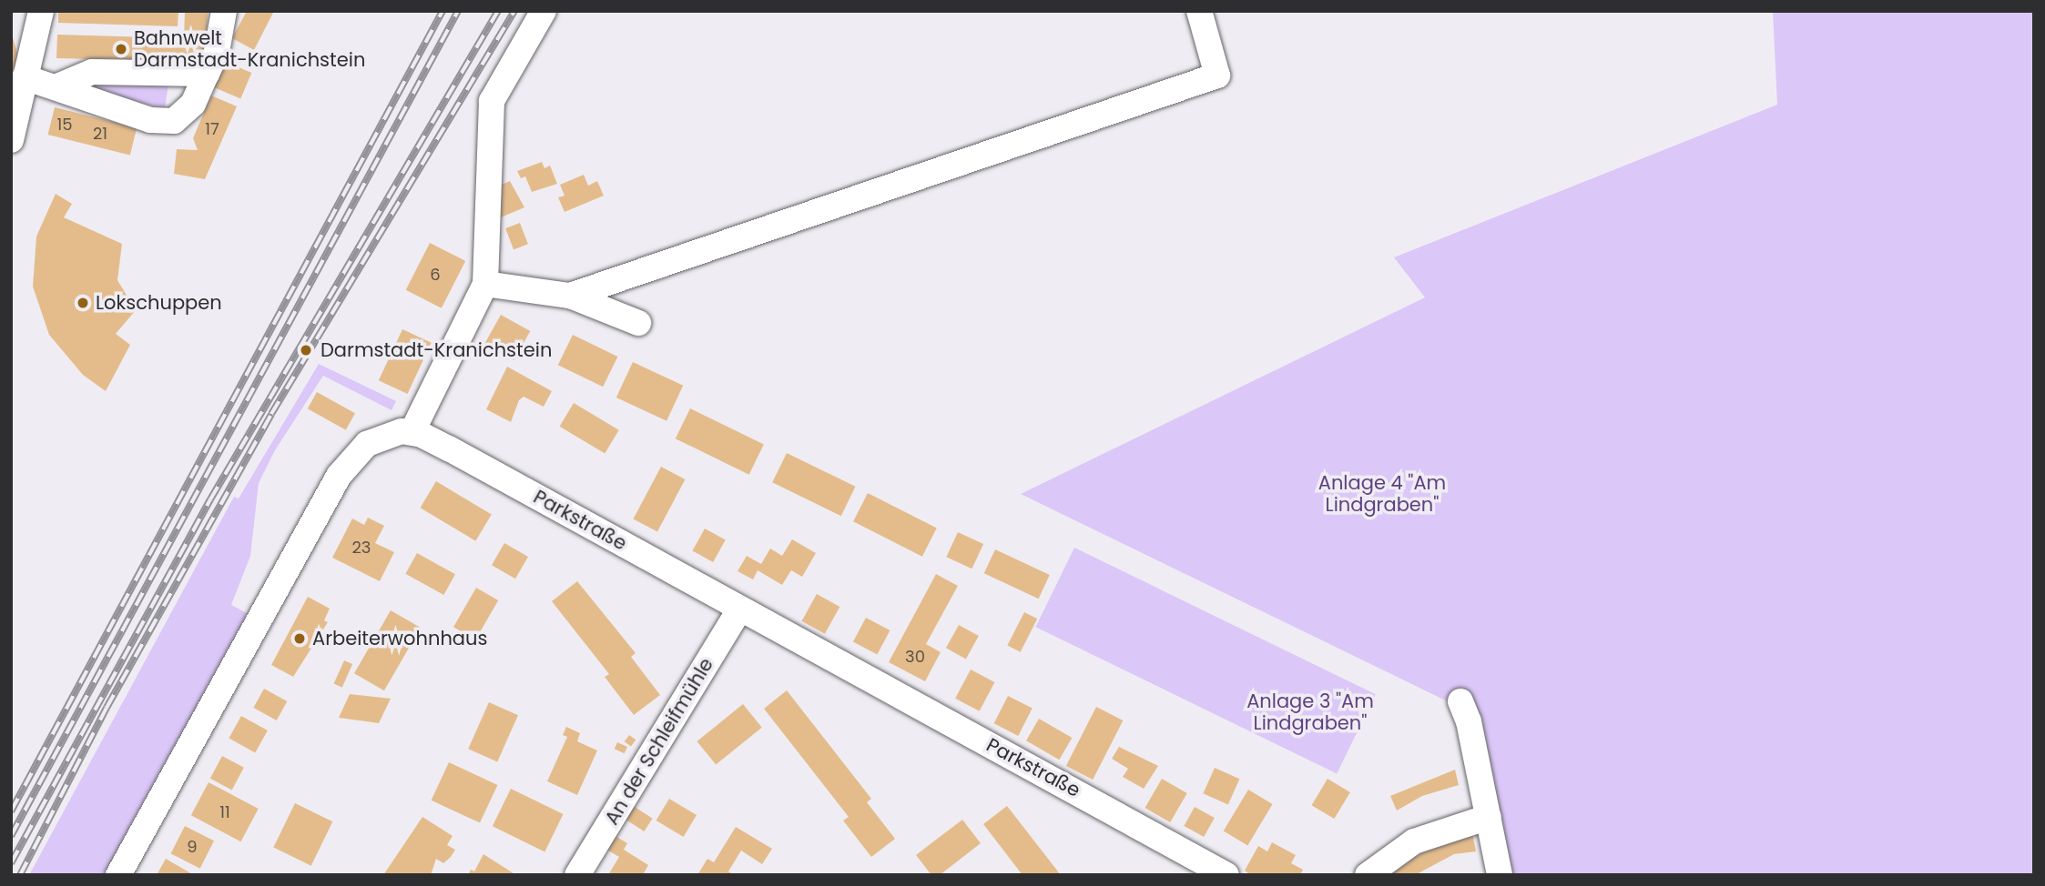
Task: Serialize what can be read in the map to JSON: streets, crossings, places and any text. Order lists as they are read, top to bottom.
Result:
{
  "streets": {
    "street": ["Parkstraße", "An der Schleifmühle"]
  },
  "crossings": [
    ["Parkstraße", "An der Schleifmühle"]
  ],
  "parks": ["Anlage 4 \"Am Lindgraben\"", "Anlage 3 \"Am Lindgraben\""],
  "places": [
    "Bahnwelt Darmstadt-Kranichstein",
    "Lokschuppen",
    "Darmstadt-Kranichstein",
    "Arbeiterwohnhaus"
  ],
  "house_numbers": [
    "15",
    "17",
    "21",
    "6",
    "23",
    "30",
    "11",
    "9"
  ]
}
